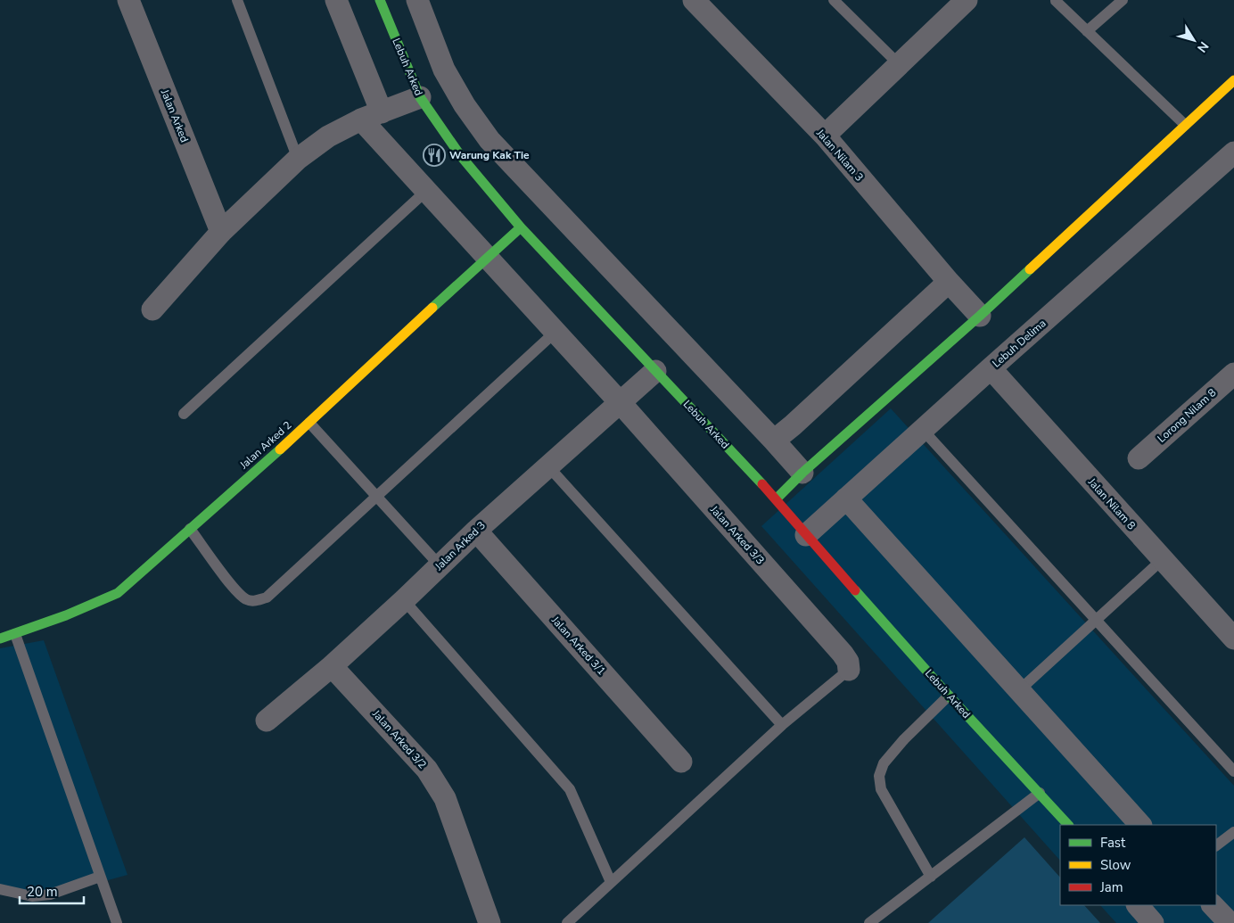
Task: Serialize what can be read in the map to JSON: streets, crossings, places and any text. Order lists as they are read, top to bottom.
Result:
{
  "streets": {
    "street": [
      "Lebuh Arked",
      "Jalan Arked",
      "Jalan Nilam 3",
      "Lebuh Delima",
      "Lorong Nilam 8",
      "Jalan Arked 2",
      "Jalan Nilam 8",
      "Jalan Arked 3/3",
      "Jalan Arked 3",
      "Jalan Arked 3/1",
      "Jalan Arked 3/2"
    ]
  },
  "crossings": [
    ["Lebuh Arked", "Lebuh Delima"],
    ["Lebuh Arked", "Jalan Arked 2"],
    ["Lebuh Arked", "Jalan Arked 3"],
    ["Lebuh Delima", "Jalan Nilam 8"],
    ["Jalan Arked 2", "Jalan Arked 3/3"],
    ["Jalan Arked 3/3", "Jalan Arked 3"],
    ["Jalan Arked 3", "Jalan Arked 3/1"],
    ["Jalan Arked 3", "Jalan Arked 3/2"]
  ],
  "places": {
    "restaurant": ["Warung Kak Tie"]
  },
  "legend": ["Fast", "Slow", "Jam"],
  "scale_bar": "20 m",
  "north": "bottom right"
}
